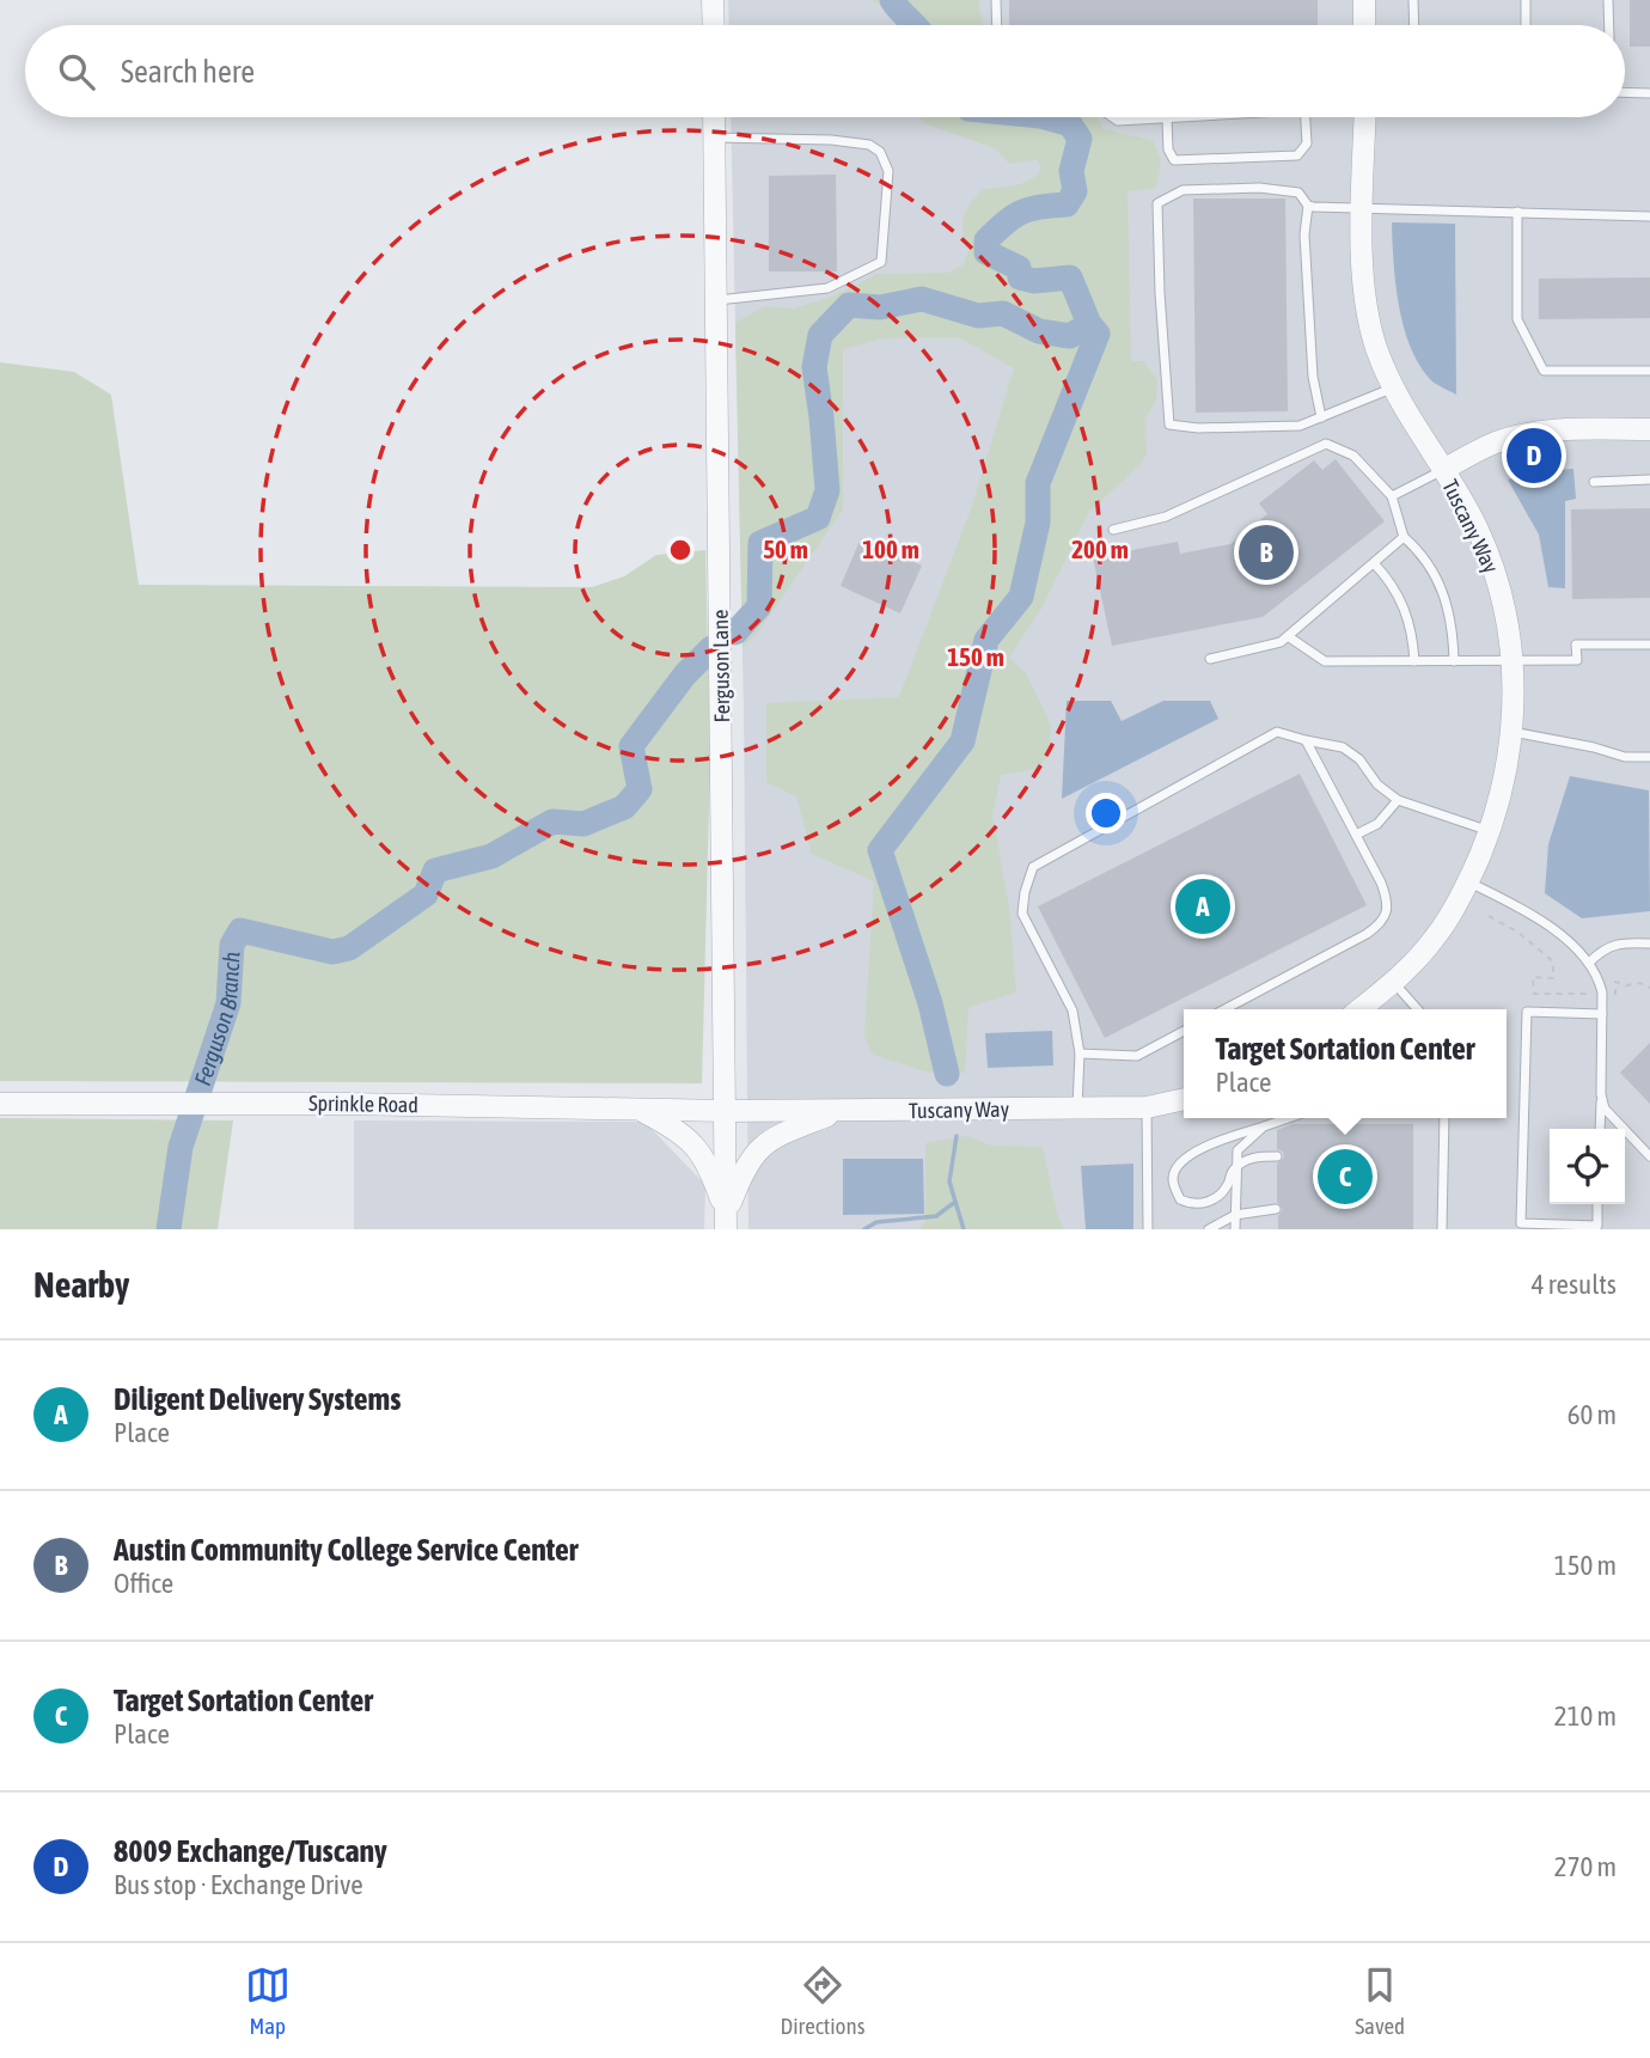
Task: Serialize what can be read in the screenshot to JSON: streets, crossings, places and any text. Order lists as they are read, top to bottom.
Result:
{
  "streets": {
    "street": ["Tuscany Way", "Ferguson Lane", "Sprinkle Road"]
  },
  "crossings": [
    ["Tuscany Way", "Ferguson Lane"],
    ["Tuscany Way", "Sprinkle Road"],
    ["Ferguson Lane", "Sprinkle Road"]
  ],
  "water": ["Ferguson Branch"],
  "page": {
    "search": "Search here",
    "pins": [
      "D",
      "B",
      "A",
      "C"
    ],
    "popup": ["Target Sortation Center", "Place"],
    "heading": ["Nearby", "4 results"],
    "list": [
      {
        "mark": "A",
        "name": "Diligent Delivery Systems",
        "note": "Place",
        "value": "60 m"
      },
      {
        "mark": "B",
        "name": "Austin Community College Service Center",
        "note": "Office",
        "value": "150 m"
      },
      {
        "mark": "C",
        "name": "Target Sortation Center",
        "note": "Place",
        "value": "210 m"
      },
      {
        "mark": "D",
        "name": "8009 Exchange/Tuscany",
        "note": "Bus stop · Exchange Drive",
        "value": "270 m"
      }
    ],
    "nav": ["Map", "Directions", "Saved"]
  },
  "rings": [
    "50 m",
    "100 m",
    "200 m",
    "150 m"
  ]
}
